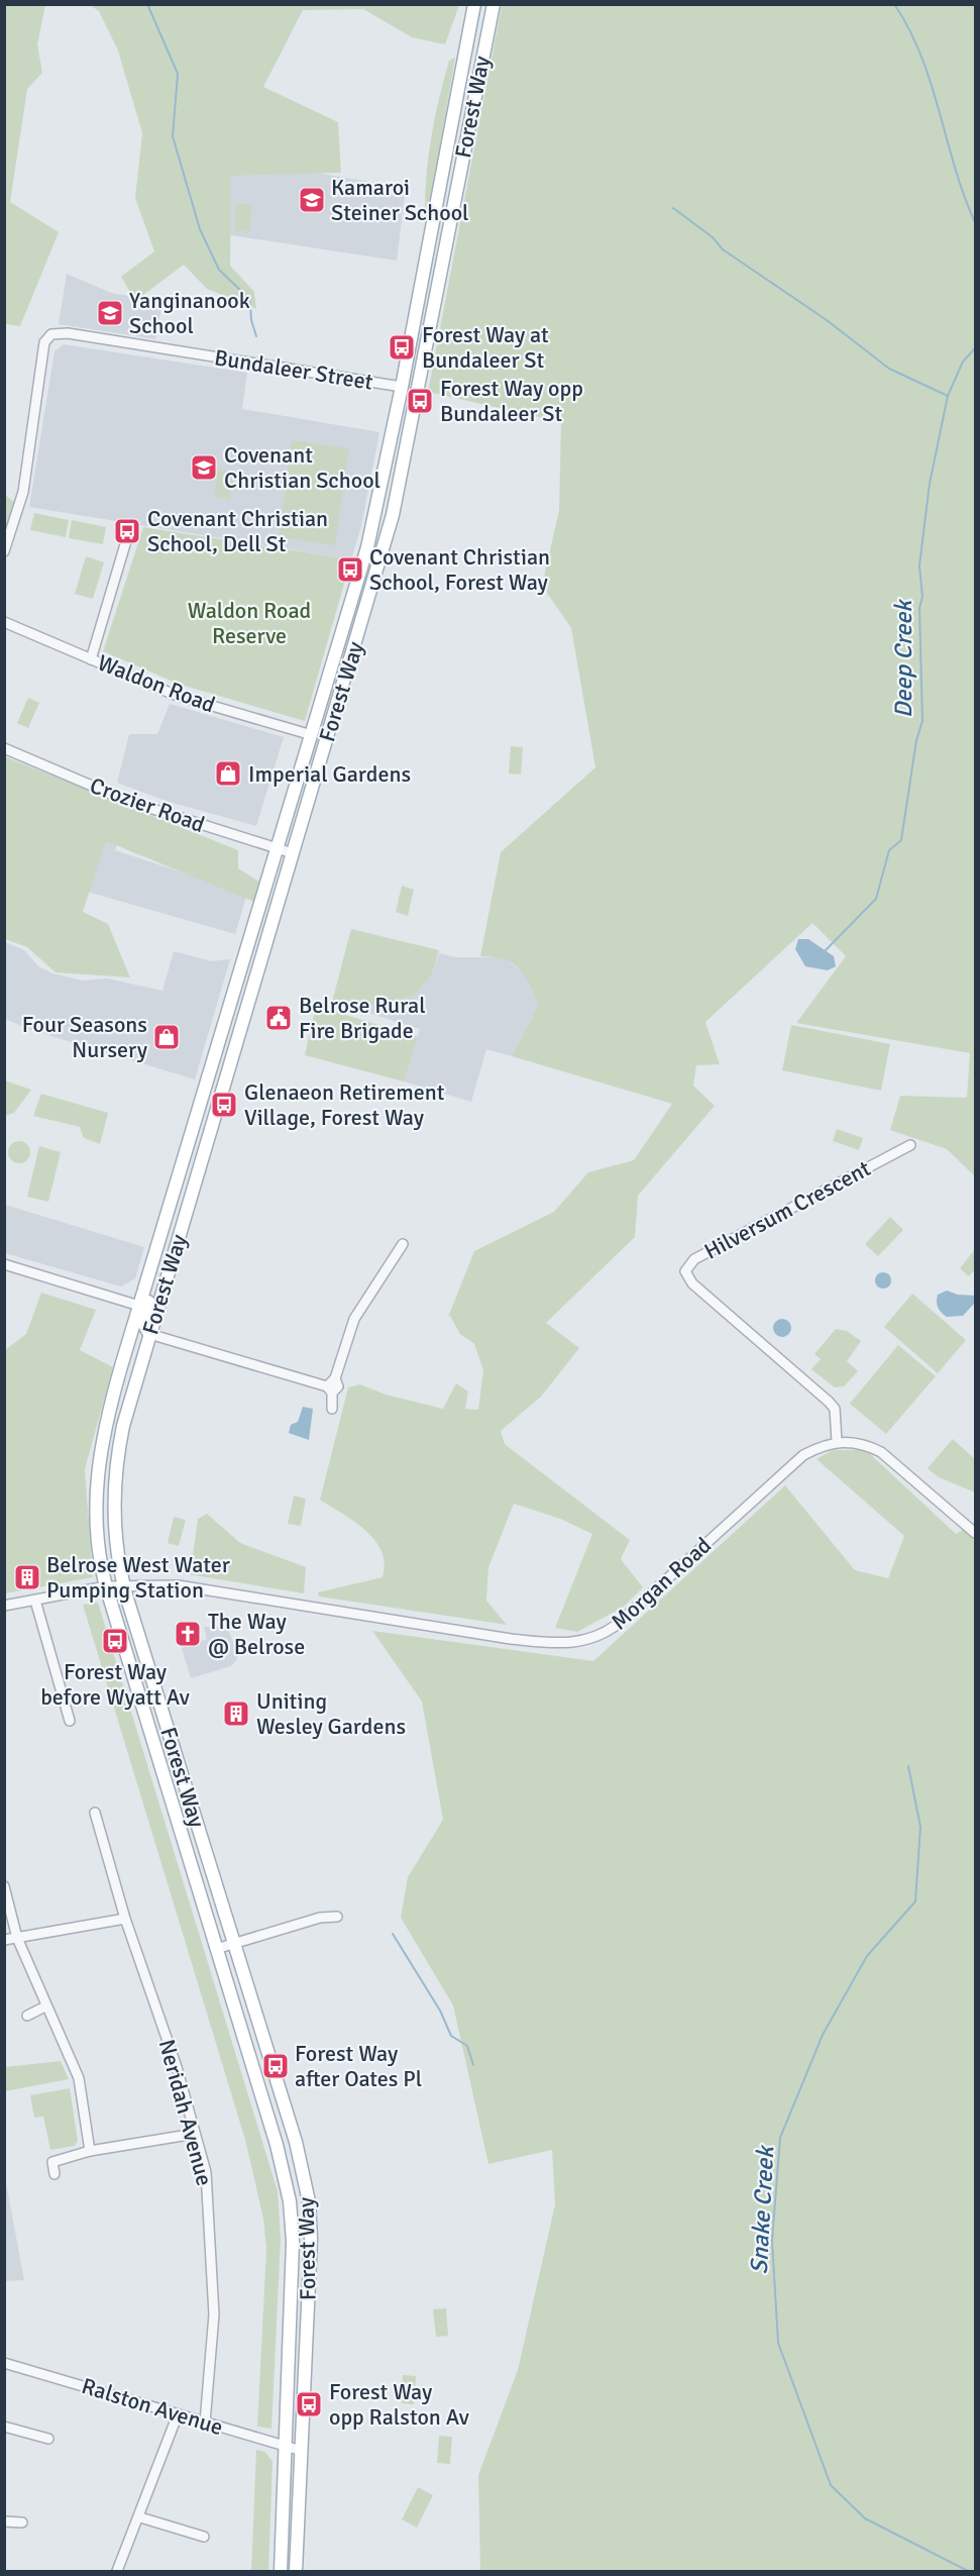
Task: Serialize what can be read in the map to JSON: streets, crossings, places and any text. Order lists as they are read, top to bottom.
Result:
{
  "streets": {
    "main road": ["Forest Way"],
    "street": [
      "Bundaleer Street",
      "Waldon Road",
      "Crozier Road",
      "Hilversum Crescent",
      "Morgan Road",
      "Neridah Avenue",
      "Ralston Avenue"
    ]
  },
  "crossings": [
    ["Forest Way", "Bundaleer Street"],
    ["Forest Way", "Waldon Road"],
    ["Forest Way", "Crozier Road"],
    ["Forest Way", "Morgan Road"],
    ["Forest Way", "Ralston Avenue"],
    ["Hilversum Crescent", "Morgan Road"],
    ["Neridah Avenue", "Ralston Avenue"]
  ],
  "water": ["Deep Creek", "Snake Creek"],
  "parks": ["Waldon Road Reserve"],
  "places": {
    "school or university": ["Kamaroi Steiner School", "Yanginanook School", "Covenant Christian School"],
    "bus stop": [
      "Forest Way at Bundaleer St",
      "Forest Way opp Bundaleer St",
      "Covenant Christian School, Dell St",
      "Covenant Christian School, Forest Way",
      "Glenaeon Retirement Village, Forest Way",
      "Forest Way before Wyatt Av",
      "Forest Way after Oates Pl",
      "Forest Way opp Ralston Av"
    ],
    "shop": ["Imperial Gardens", "Four Seasons Nursery"],
    "public building": ["Belrose Rural Fire Brigade"],
    "building": ["Belrose West Water Pumping Station", "Uniting Wesley Gardens"],
    "church": ["The Way @ Belrose"]
  }
}
